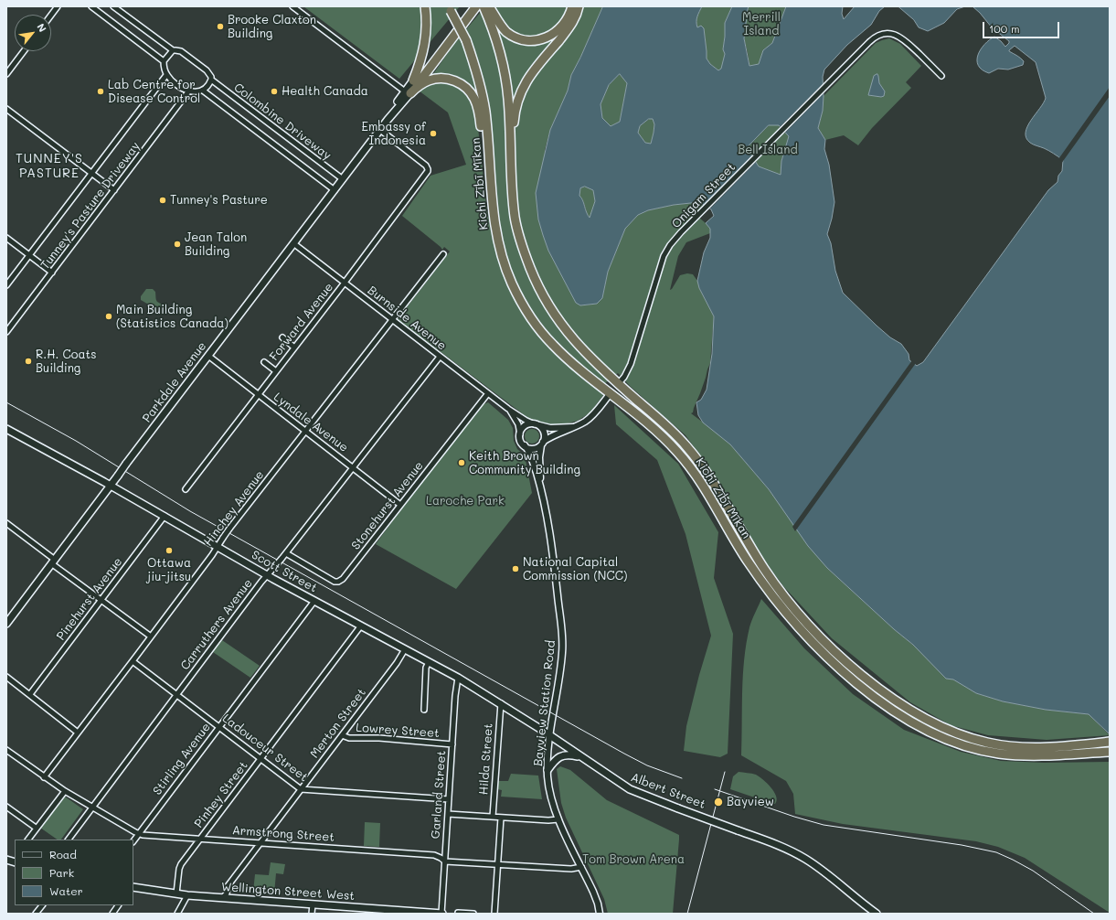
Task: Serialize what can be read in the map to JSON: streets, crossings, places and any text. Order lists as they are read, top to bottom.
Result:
{
  "streets": {
    "highway": ["Kichi Zībī Mīkan"],
    "main road": [
      "Parkdale Avenue",
      "Scott Street",
      "Albert Street",
      "Wellington Street West"
    ],
    "street": [
      "Colombine Driveway",
      "Onigam Street",
      "Tunney's Pasture Driveway",
      "Burnside Avenue",
      "Forward Avenue",
      "Lyndale Avenue",
      "Stonehurst Avenue",
      "Hinchey Avenue",
      "Pinehurst Avenue",
      "Carruthers Avenue",
      "Bayview Station Road",
      "Merton Street",
      "Lowrey Street",
      "Ladouceur Street",
      "Stirling Avenue",
      "Hilda Street",
      "Pinhey Street",
      "Garland Street",
      "Armstrong Street"
    ]
  },
  "crossings": [
    ["Colombine Driveway", "Tunney's Pasture Driveway"],
    ["Colombine Driveway", "Parkdale Avenue"],
    ["Kichi Zībī Mīkan", "Onigam Street"],
    ["Burnside Avenue", "Forward Avenue"],
    ["Burnside Avenue", "Parkdale Avenue"],
    ["Burnside Avenue", "Stonehurst Avenue"],
    ["Burnside Avenue", "Hinchey Avenue"],
    ["Burnside Avenue", "Carruthers Avenue"],
    ["Burnside Avenue", "Bayview Station Road"],
    ["Forward Avenue", "Parkdale Avenue"],
    ["Forward Avenue", "Lyndale Avenue"],
    ["Parkdale Avenue", "Lyndale Avenue"],
    ["Parkdale Avenue", "Scott Street"],
    ["Lyndale Avenue", "Stonehurst Avenue"],
    ["Lyndale Avenue", "Hinchey Avenue"],
    ["Lyndale Avenue", "Carruthers Avenue"],
    ["Stonehurst Avenue", "Carruthers Avenue"],
    ["Hinchey Avenue", "Scott Street"],
    ["Hinchey Avenue", "Ladouceur Street"],
    ["Hinchey Avenue", "Armstrong Street"],
    ["Scott Street", "Pinehurst Avenue"],
    ["Scott Street", "Carruthers Avenue"],
    ["Scott Street", "Bayview Station Road"],
    ["Scott Street", "Merton Street"],
    ["Scott Street", "Stirling Avenue"],
    ["Scott Street", "Hilda Street"],
    ["Scott Street", "Albert Street"],
    ["Scott Street", "Pinhey Street"],
    ["Scott Street", "Garland Street"],
    ["Carruthers Avenue", "Ladouceur Street"],
    ["Carruthers Avenue", "Armstrong Street"],
    ["Bayview Station Road", "Albert Street"],
    ["Bayview Station Road", "Armstrong Street"],
    ["Merton Street", "Lowrey Street"],
    ["Merton Street", "Ladouceur Street"],
    ["Merton Street", "Armstrong Street"],
    ["Merton Street", "Wellington Street West"],
    ["Lowrey Street", "Garland Street"],
    ["Ladouceur Street", "Stirling Avenue"],
    ["Ladouceur Street", "Pinhey Street"],
    ["Ladouceur Street", "Garland Street"],
    ["Stirling Avenue", "Armstrong Street"],
    ["Pinhey Street", "Armstrong Street"],
    ["Pinhey Street", "Wellington Street West"],
    ["Garland Street", "Armstrong Street"],
    ["Garland Street", "Wellington Street West"]
  ],
  "districts": ["TUNNEY'S PASTURE"],
  "parks": [
    "Merrill Island",
    "Bell Island",
    "Laroche Park",
    "Tom Brown Arena"
  ],
  "places": [
    "Brooke Claxton Building",
    "Lab Centre for Disease Control",
    "Health Canada",
    "Embassy of Indonesia",
    "Tunney's Pasture",
    "Jean Talon Building",
    "Main Building (Statistics Canada)",
    "R.H. Coats Building",
    "Keith Brown Community Building",
    "Ottawa jiu-jitsu",
    "National Capital Commission (NCC)",
    "Bayview"
  ],
  "legend": ["Road", "Park", "Water"],
  "scale_bar": "100 m",
  "north": "top right"
}
